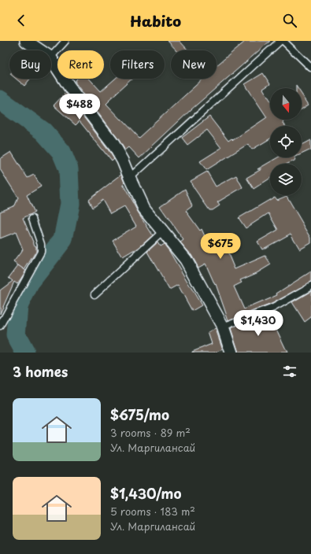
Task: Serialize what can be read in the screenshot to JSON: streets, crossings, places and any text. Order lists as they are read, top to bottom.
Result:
{
  "north": "bottom",
  "page": {
    "header": "Habito",
    "chip": [
      "Buy",
      "Rent",
      "Filters",
      "New"
    ],
    "price": ["$488", "$675", "$1,430"],
    "heading": "3 homes",
    "list": [
      {
        "name": "$675/mo",
        "note": "3 rooms · 89 m² · Ул. Маргилансай"
      },
      {
        "name": "$1,430/mo",
        "note": "5 rooms · 183 m² · Ул. Маргилансай"
      }
    ]
  }
}
